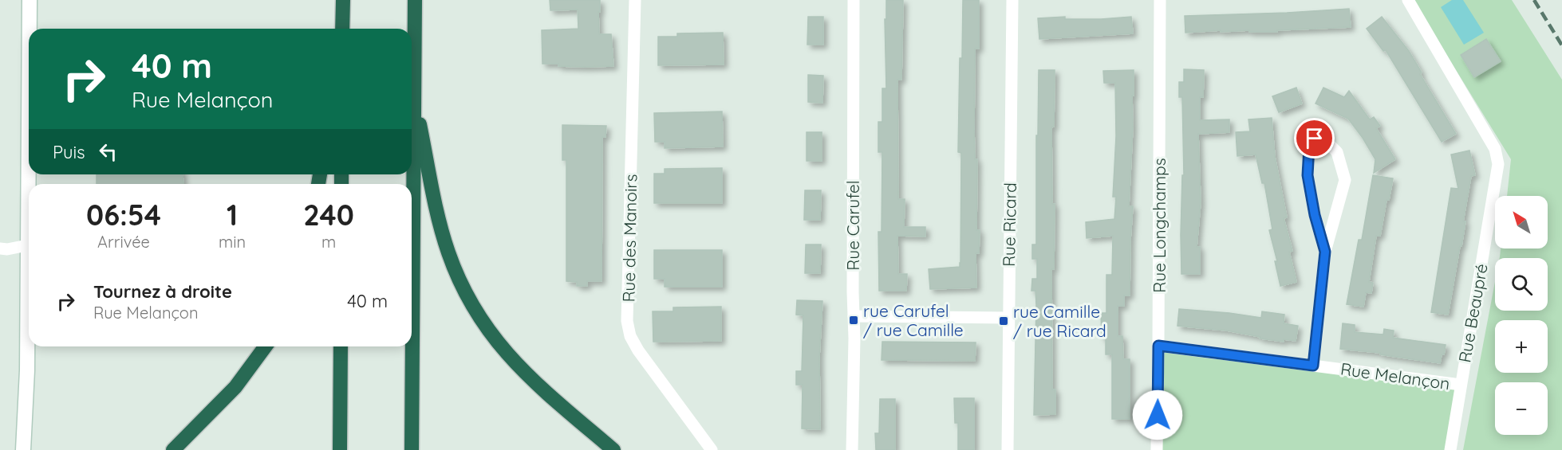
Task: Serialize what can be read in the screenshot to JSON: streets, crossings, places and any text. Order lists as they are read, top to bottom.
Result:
{
  "streets": {
    "street": [
      "Rue Ricard",
      "Rue Carufel",
      "Rue Longchamps",
      "Rue des Manoirs",
      "Rue Beaupré",
      "Rue Melançon"
    ]
  },
  "crossings": [
    ["Rue Longchamps", "Rue Melançon"],
    ["Rue Beaupré", "Rue Melançon"]
  ],
  "places": {
    "transit": ["rue Carufel / rue Camille", "rue Camille / rue Ricard"]
  },
  "north": "top left",
  "page": {
    "turn": ["40 m", "Rue Melançon"],
    "then": "Puis",
    "eta": [
      "06:54",
      "Arrivée",
      "1",
      "min",
      "240",
      "m"
    ],
    "map_buttons": ["+", "−"],
    "list": [
      {
        "name": "Tournez à droite",
        "note": "Rue Melançon",
        "value": "40 m"
      }
    ]
  }
}
